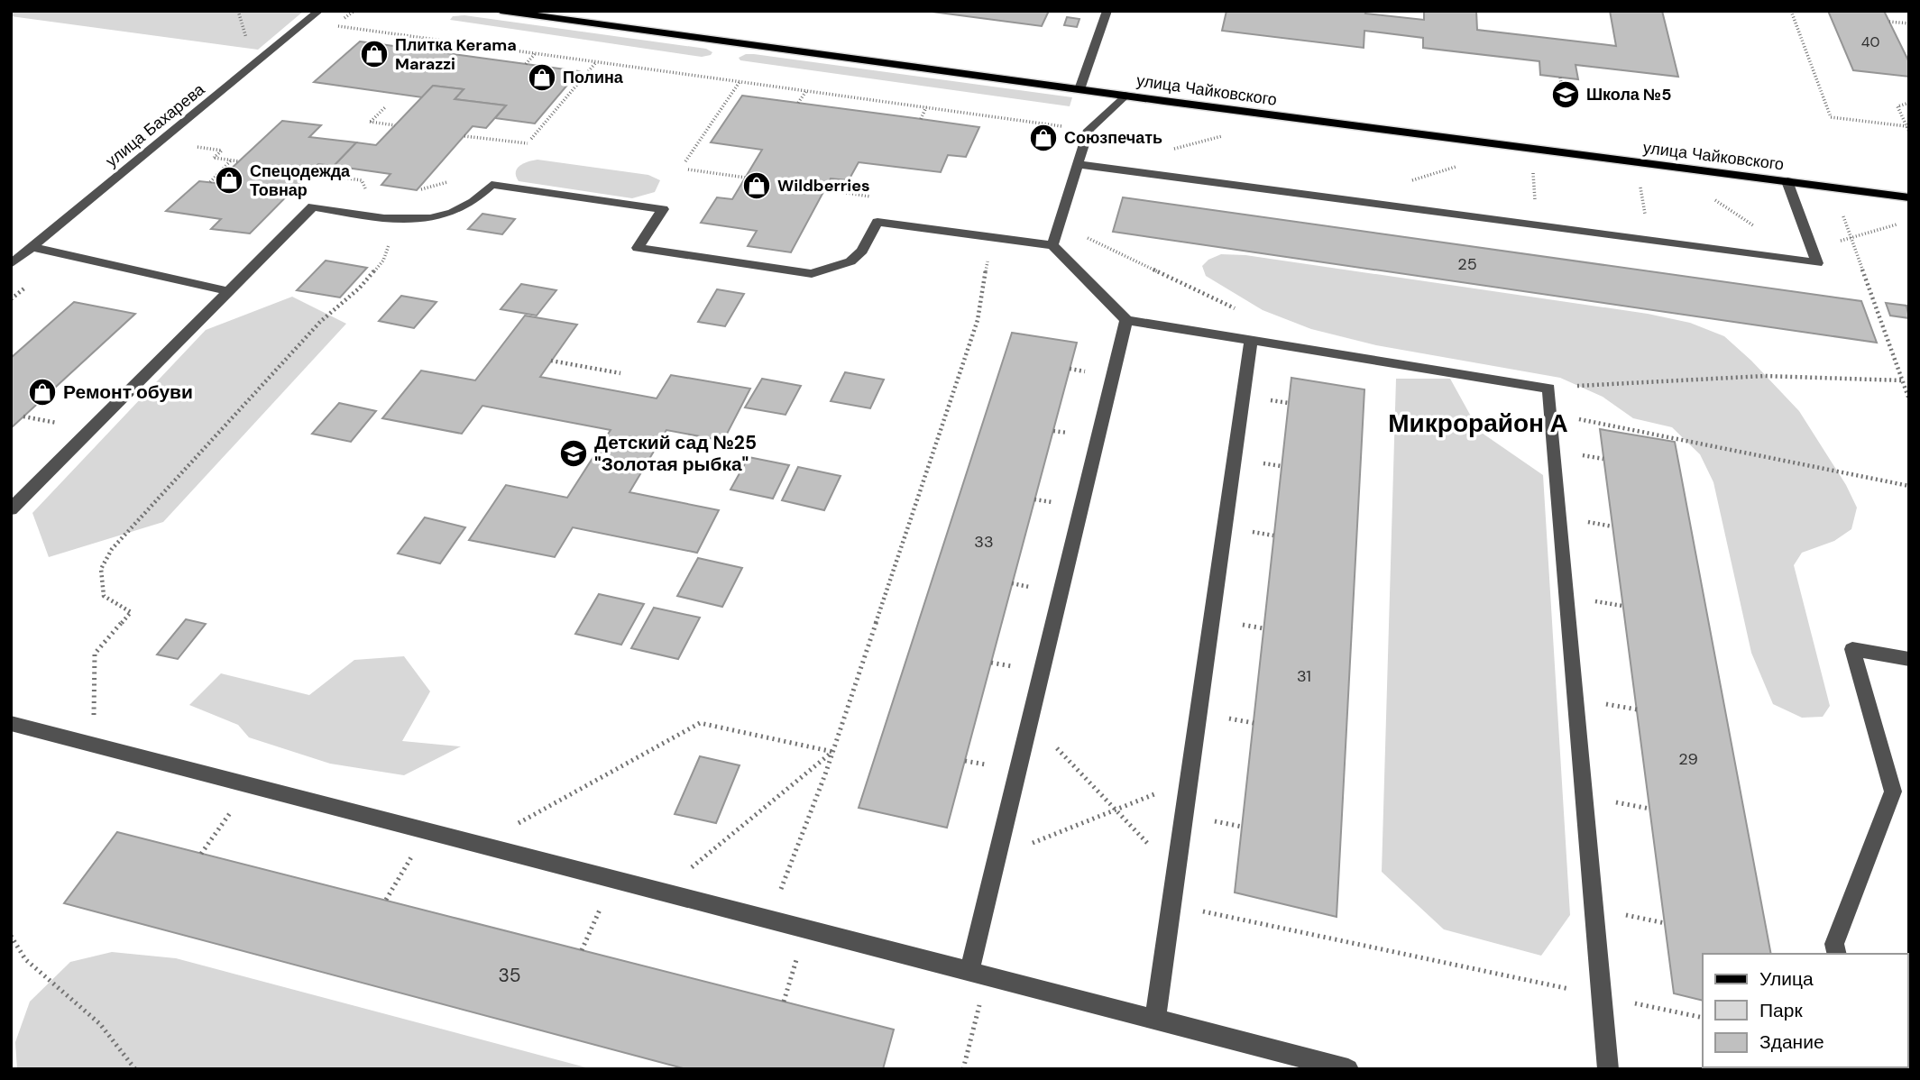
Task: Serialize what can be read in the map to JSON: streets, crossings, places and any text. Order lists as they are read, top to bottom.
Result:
{
  "streets": {
    "main road": ["улица Чайковского"],
    "street": ["улица Бахарева"]
  },
  "districts": ["Микрорайон А"],
  "places": {
    "shop": [
      "Плитка Kerama Marazzi",
      "Полина",
      "Союзпечать",
      "Спецодежда Товнар",
      "Wildberries",
      "Ремонт обуви"
    ],
    "school or university": ["Школа №5", "Детский сад №25 \"Золотая рыбка\""]
  },
  "house_numbers": [
    "40",
    "25",
    "33",
    "31",
    "29",
    "35"
  ],
  "legend": ["Улица", "Парк", "Здание"]
}
